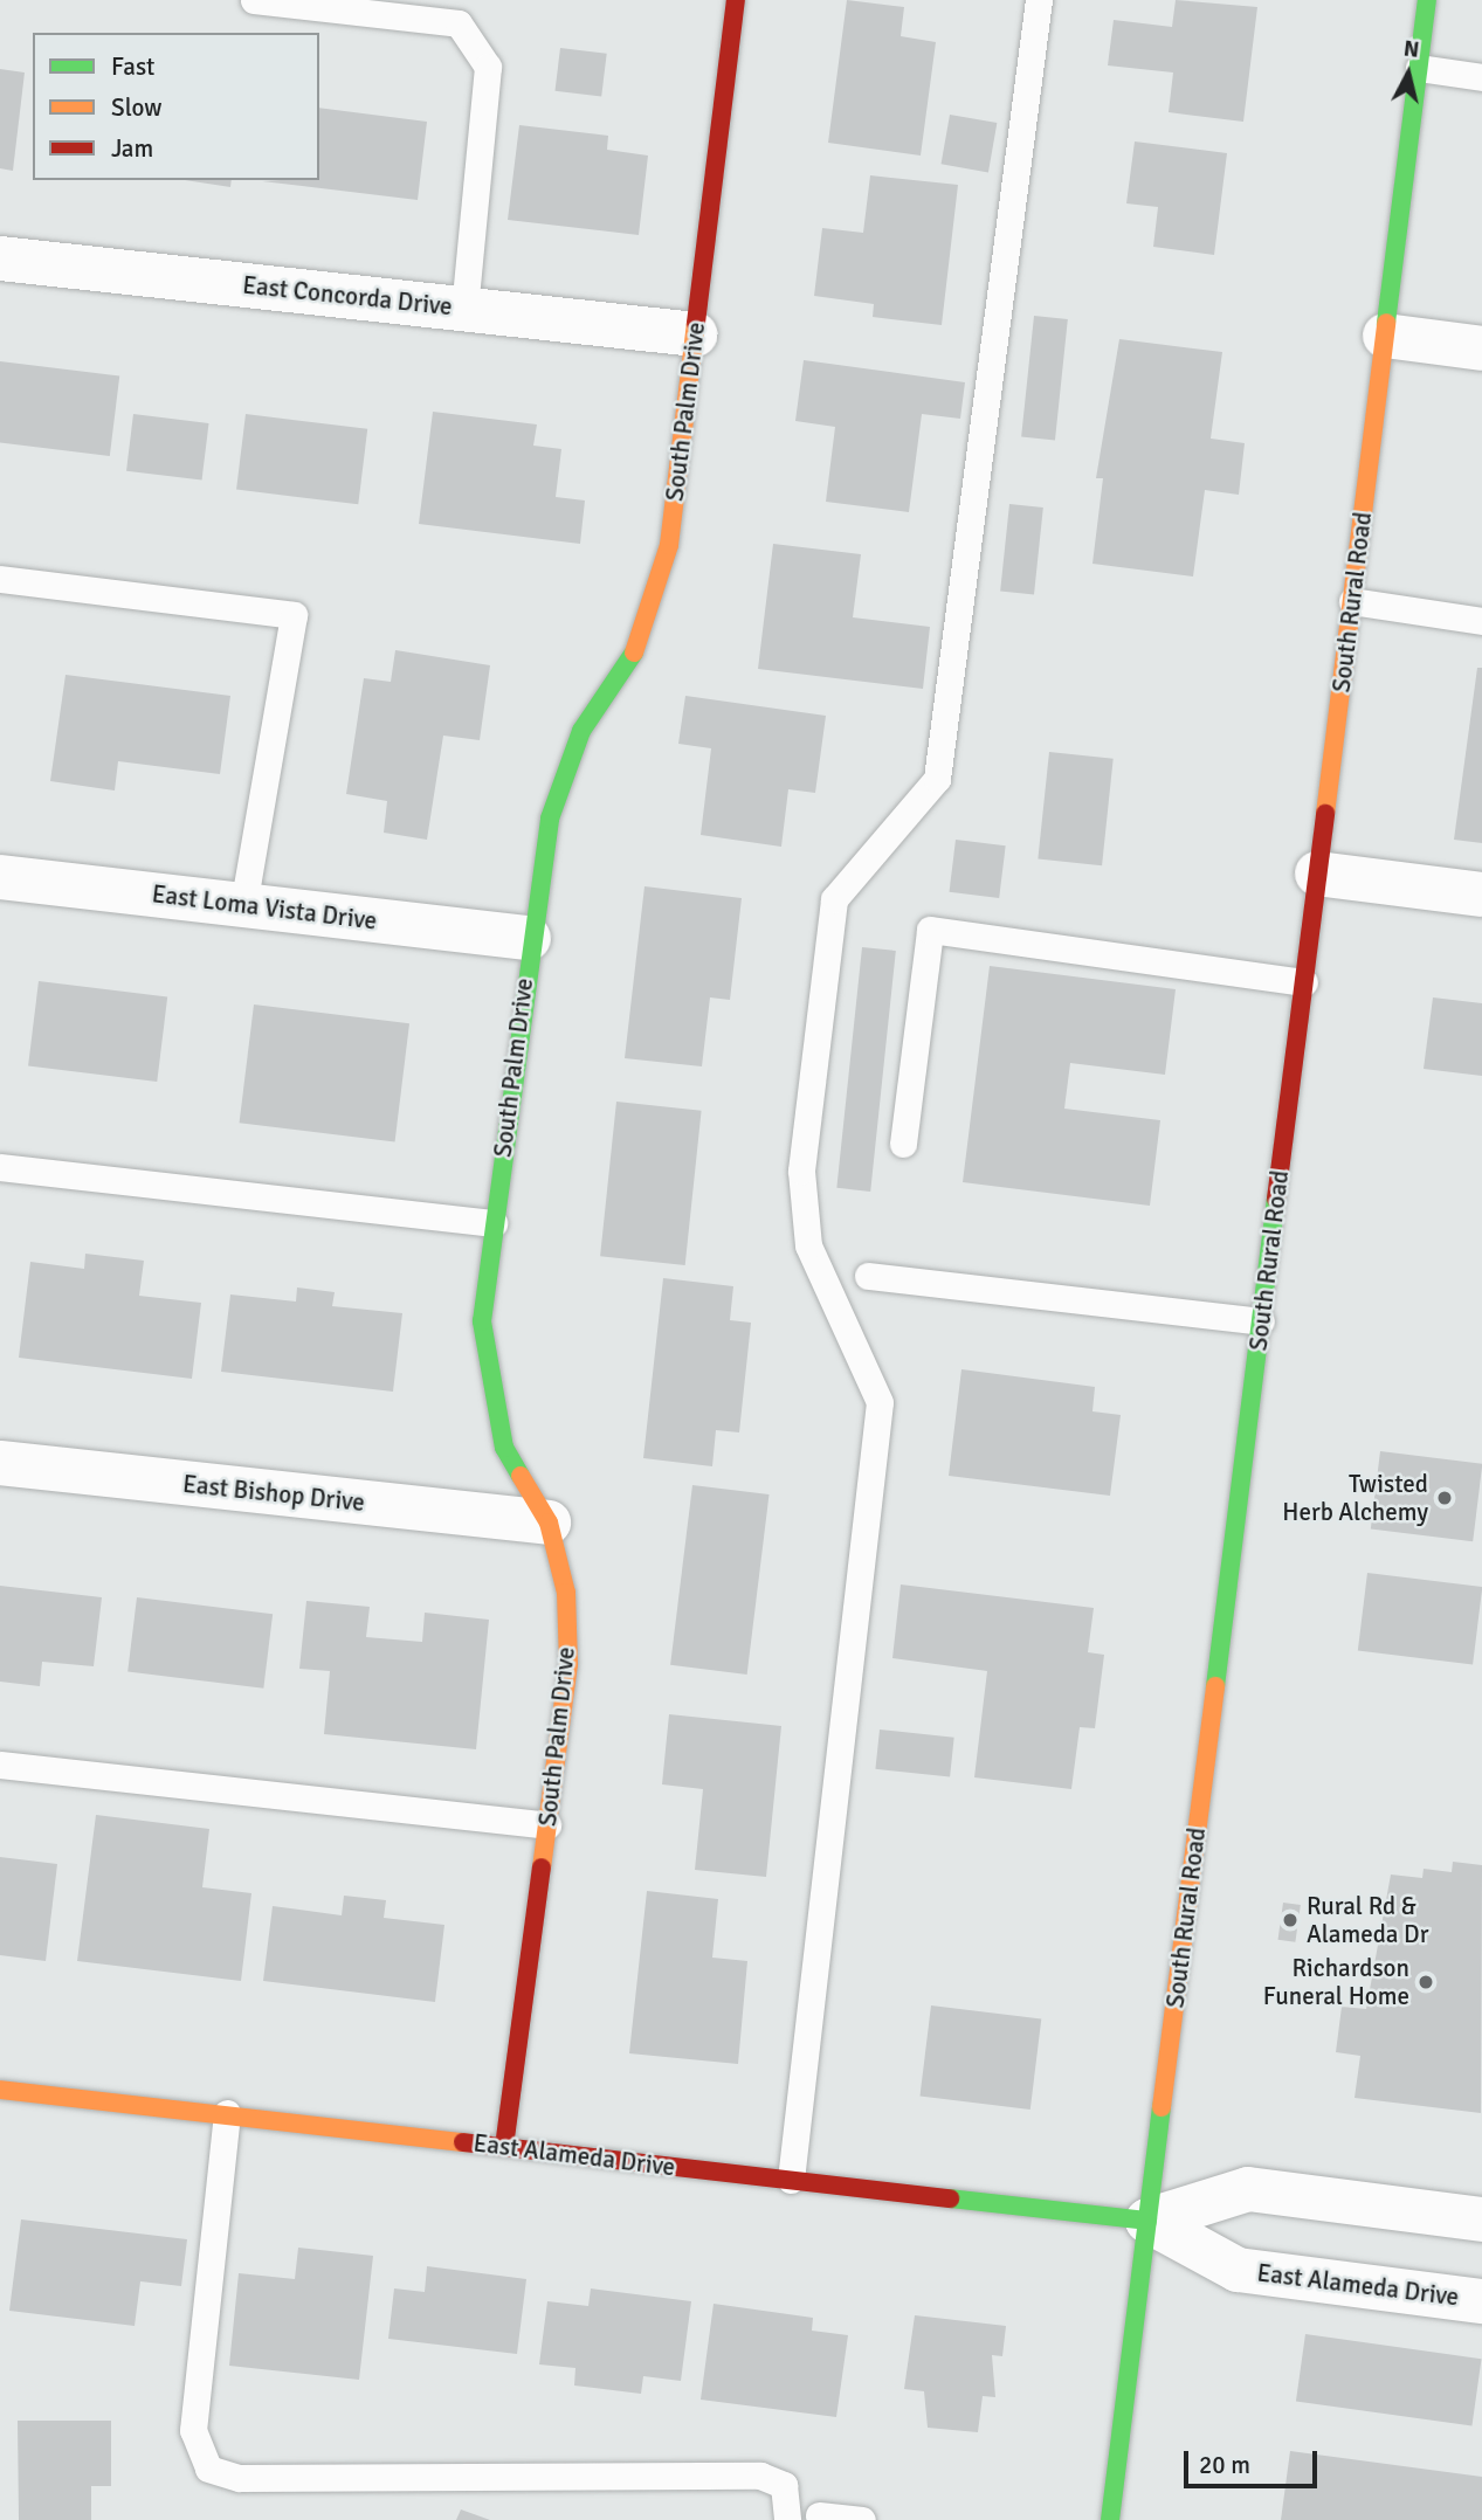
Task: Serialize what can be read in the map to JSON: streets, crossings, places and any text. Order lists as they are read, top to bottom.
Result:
{
  "streets": {
    "street": [
      "East Concorda Drive",
      "South Palm Drive",
      "South Rural Road",
      "East Loma Vista Drive",
      "East Bishop Drive",
      "East Alameda Drive"
    ]
  },
  "crossings": [
    ["East Concorda Drive", "South Palm Drive"],
    ["South Palm Drive", "East Loma Vista Drive"],
    ["South Palm Drive", "East Bishop Drive"],
    ["South Palm Drive", "East Alameda Drive"],
    ["South Rural Road", "East Alameda Drive"]
  ],
  "places": ["Twisted Herb Alchemy", "Rural Rd & Alameda Dr", "Richardson Funeral Home"],
  "legend": ["Fast", "Slow", "Jam"],
  "scale_bar": "20 m",
  "north": "top"
}
